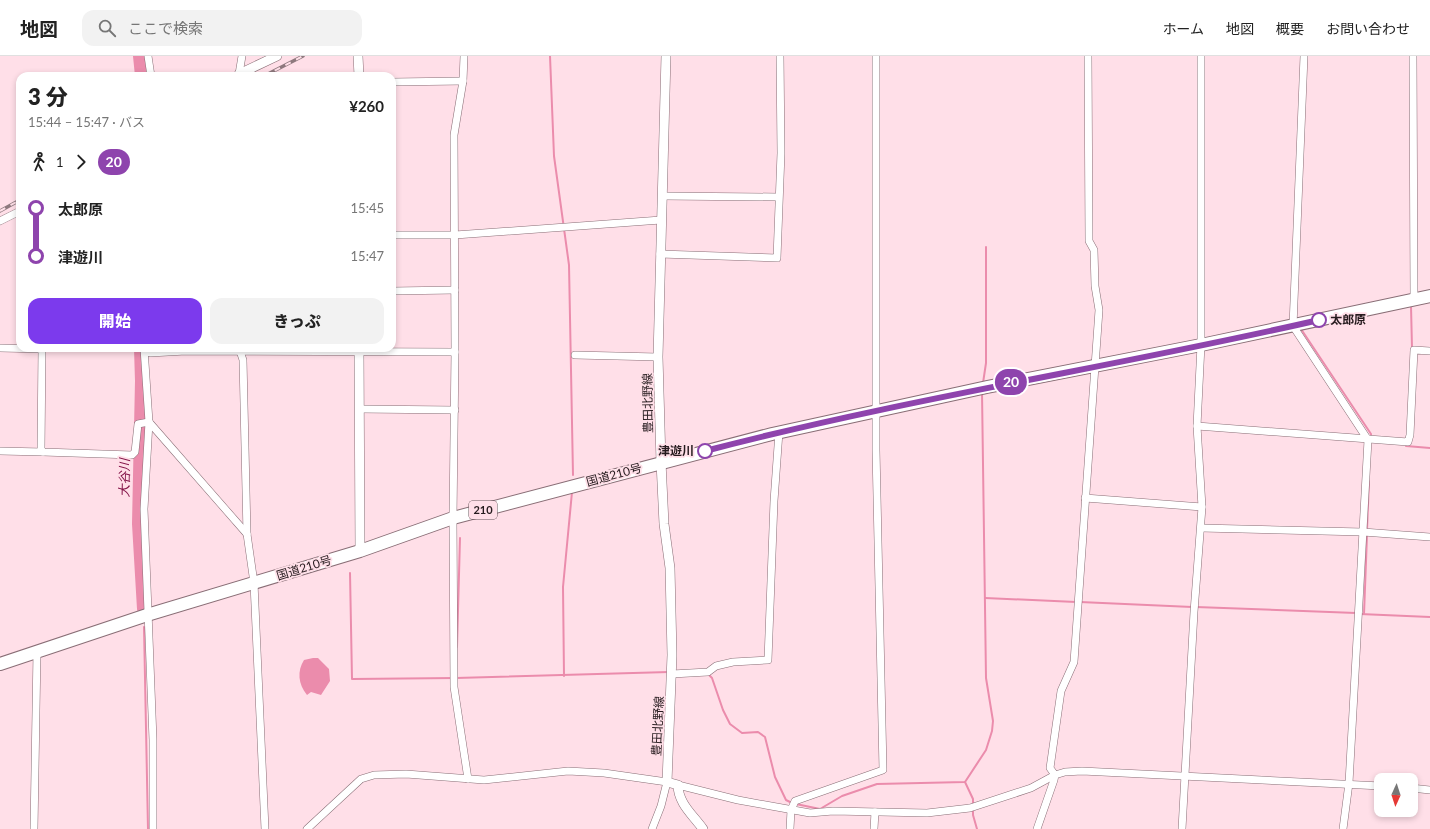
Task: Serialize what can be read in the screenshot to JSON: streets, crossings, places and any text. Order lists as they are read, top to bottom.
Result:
{
  "streets": {
    "highway": ["国道210号", "210"],
    "main road": ["豊田北野線"]
  },
  "crossings": [
    ["豊田北野線", "国道210号"]
  ],
  "water": ["大谷川"],
  "places": ["太郎原", "津遊川"],
  "lines": ["bus line 20"],
  "north": "bottom",
  "page": {
    "header": "地図",
    "search": "ここで検索",
    "nav": [
      "ホーム",
      "地図",
      "概要",
      "お問い合わせ"
    ],
    "on_map": "20",
    "heading": ["3 分", "15:44 – 15:47 · バス", "¥260"],
    "legs": ["1", "20"],
    "list": [
      {
        "name": "太郎原",
        "value": "15:45"
      },
      {
        "name": "津遊川",
        "value": "15:47"
      }
    ],
    "buttons": ["開始", "きっぷ"]
  }
}
